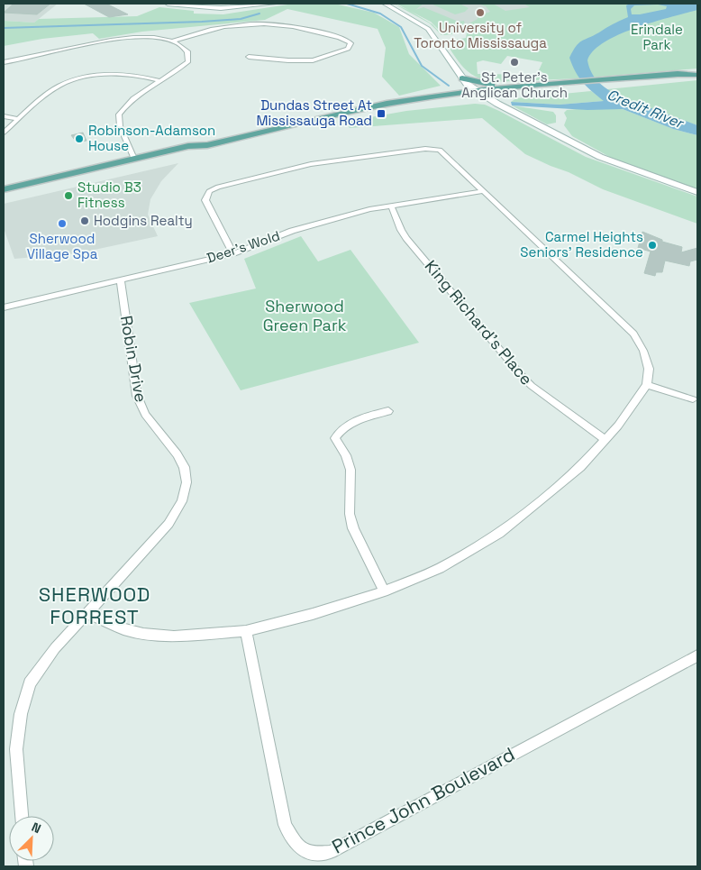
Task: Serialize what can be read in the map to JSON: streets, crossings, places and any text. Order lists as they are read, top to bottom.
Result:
{
  "streets": {
    "street": [
      "Deer's Wold",
      "King Richard's Place",
      "Robin Drive",
      "Prince John Boulevard"
    ]
  },
  "crossings": [
    ["Deer's Wold", "King Richard's Place"],
    ["Deer's Wold", "Robin Drive"]
  ],
  "districts": ["SHERWOOD FORREST"],
  "water": ["Credit River"],
  "parks": ["Erindale Park", "Sherwood Green Park"],
  "places": {
    "other": [
      "University of Toronto Mississauga",
      "St. Peter's Anglican Church",
      "Robinson-Adamson House",
      "Studio B3 Fitness",
      "Hodgins Realty",
      "Sherwood Village Spa",
      "Carmel Heights Seniors' Residence"
    ],
    "transit": ["Dundas Street At Mississauga Road"]
  },
  "north": "top right"
}
